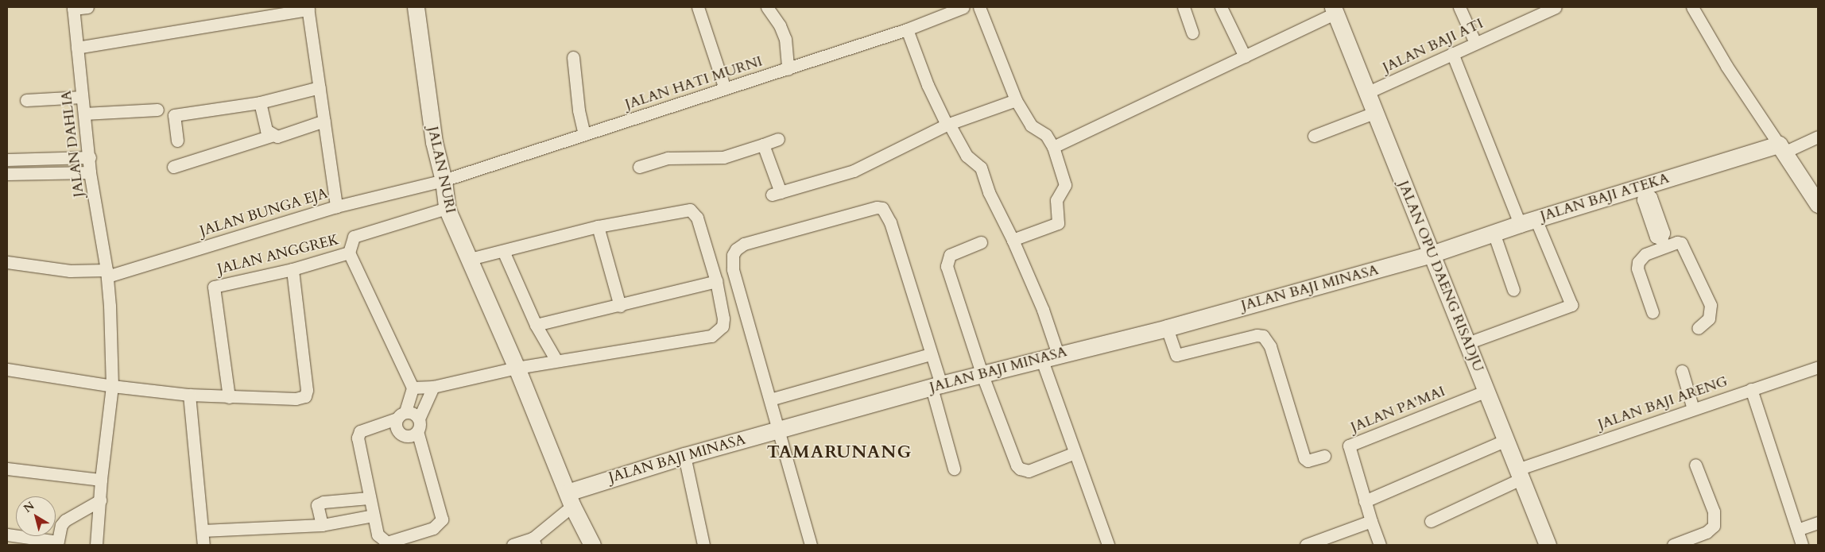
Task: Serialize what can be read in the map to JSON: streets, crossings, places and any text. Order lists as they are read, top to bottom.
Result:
{
  "streets": {
    "street": [
      "JALAN BAJI ATI",
      "JALAN HATI MURNI",
      "JALAN DAHLIA",
      "JALAN NURI",
      "JALAN BAJI ATEKA",
      "JALAN BUNGA EJA",
      "JALAN ANGGREK",
      "JALAN OPU DAENG RISADJU",
      "JALAN BAJI MINASA",
      "JALAN BAJI ARENG",
      "JALAN PA'MAI"
    ]
  },
  "crossings": [
    ["JALAN BAJI ATI", "JALAN OPU DAENG RISADJU"],
    ["JALAN HATI MURNI", "JALAN NURI"],
    ["JALAN HATI MURNI", "JALAN BUNGA EJA"],
    ["JALAN DAHLIA", "JALAN BUNGA EJA"],
    ["JALAN NURI", "JALAN BUNGA EJA"],
    ["JALAN NURI", "JALAN BAJI MINASA"],
    ["JALAN BAJI ATEKA", "JALAN OPU DAENG RISADJU"],
    ["JALAN BAJI ATEKA", "JALAN BAJI MINASA"],
    ["JALAN OPU DAENG RISADJU", "JALAN BAJI MINASA"],
    ["JALAN OPU DAENG RISADJU", "JALAN BAJI ARENG"],
    ["JALAN OPU DAENG RISADJU", "JALAN PA'MAI"]
  ],
  "districts": ["TAMARUNANG"],
  "north": "top left"
}
